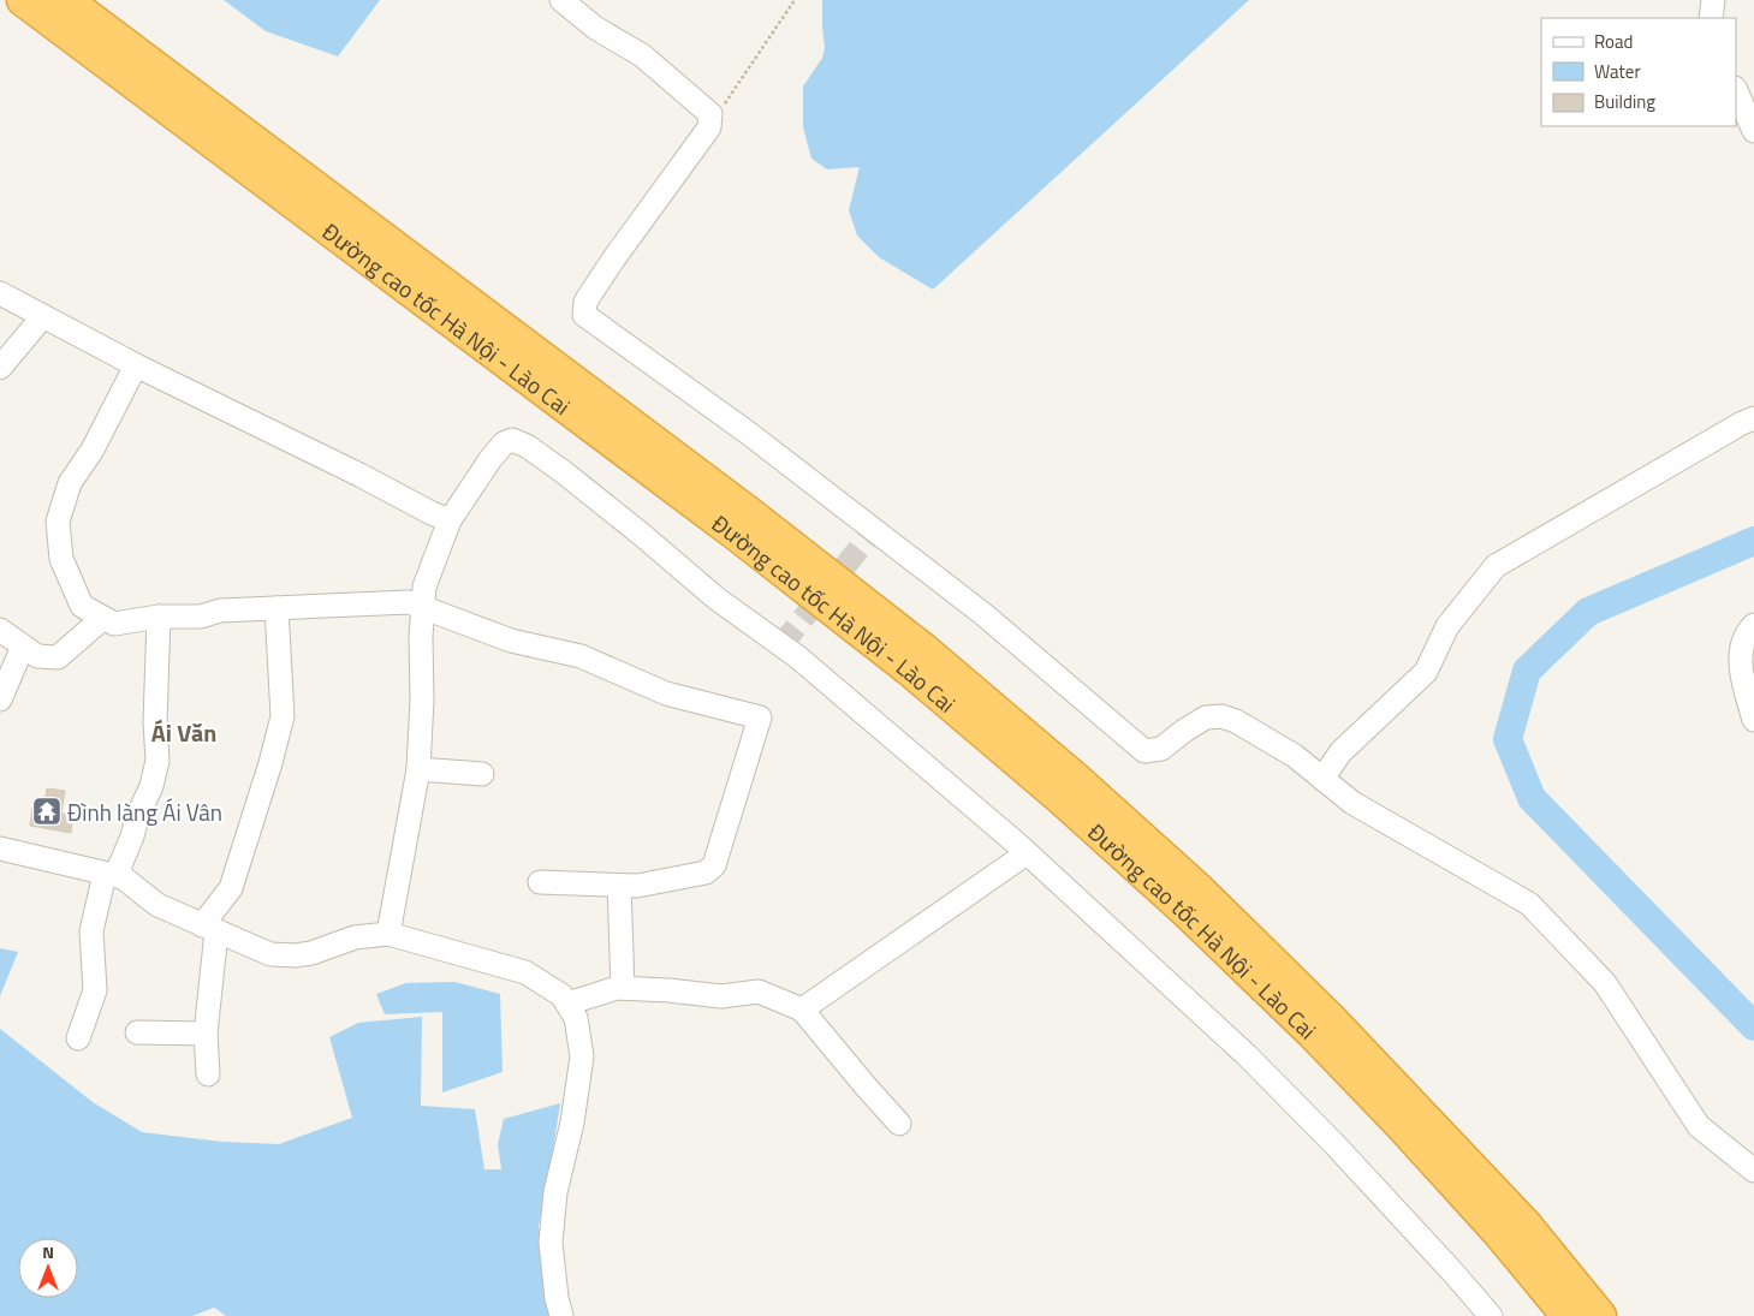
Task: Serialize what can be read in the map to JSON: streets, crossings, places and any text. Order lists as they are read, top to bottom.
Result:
{
  "streets": {
    "highway": ["Đường cao tốc Hà Nội - Lào Cai"]
  },
  "districts": ["Ái Văn"],
  "places": {
    "temple": ["Đình làng Ái Vân"]
  },
  "legend": ["Road", "Water", "Building"],
  "north": "top"
}
